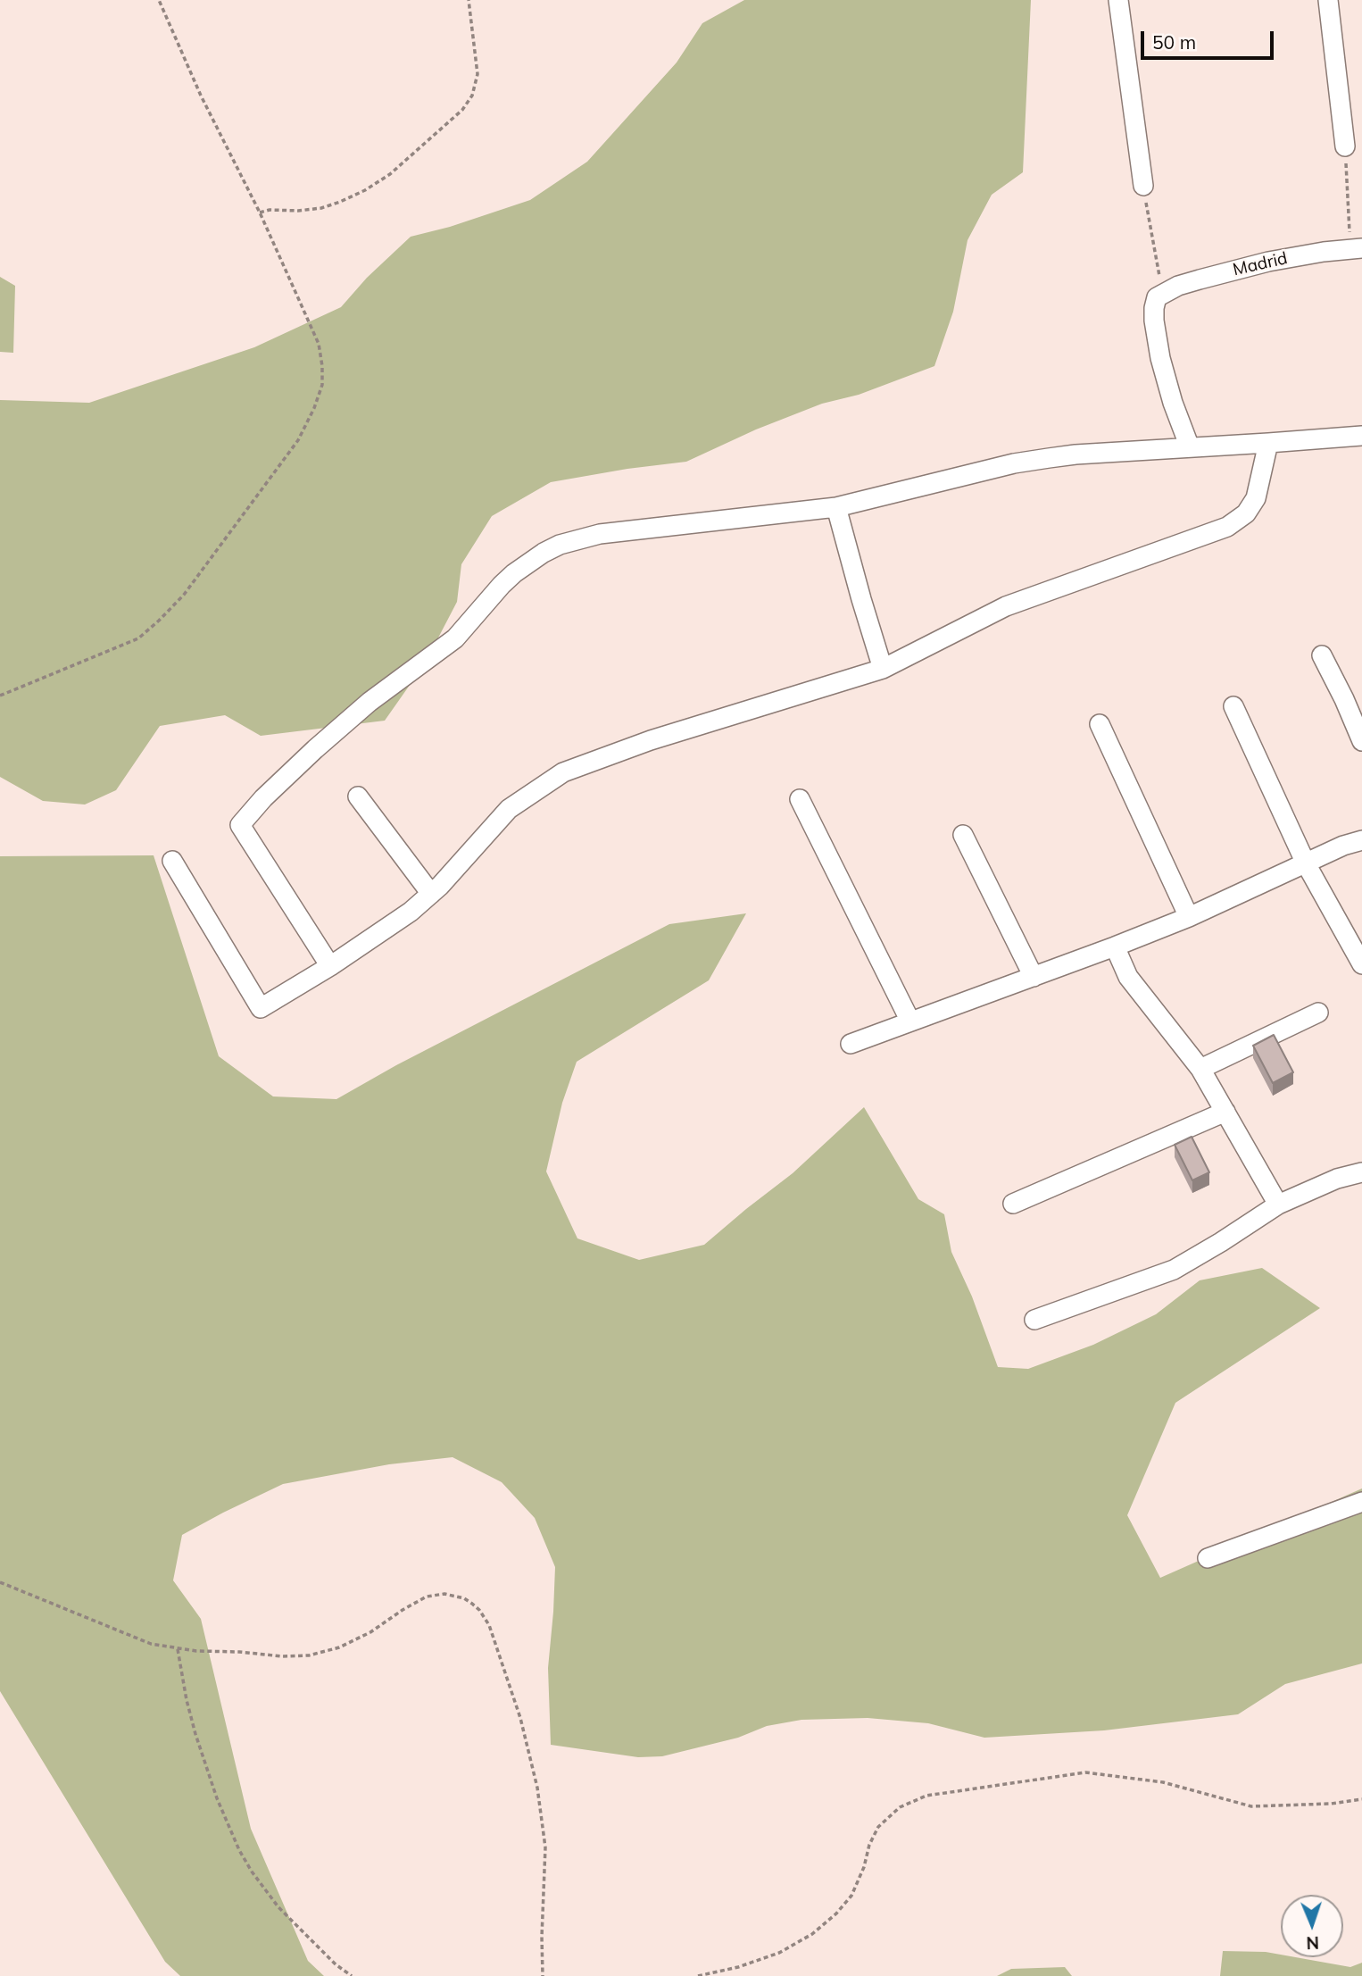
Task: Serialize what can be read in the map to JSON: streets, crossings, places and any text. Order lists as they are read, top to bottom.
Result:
{
  "streets": {
    "street": ["Madrid"]
  },
  "scale_bar": "50 m",
  "north": "bottom"
}
